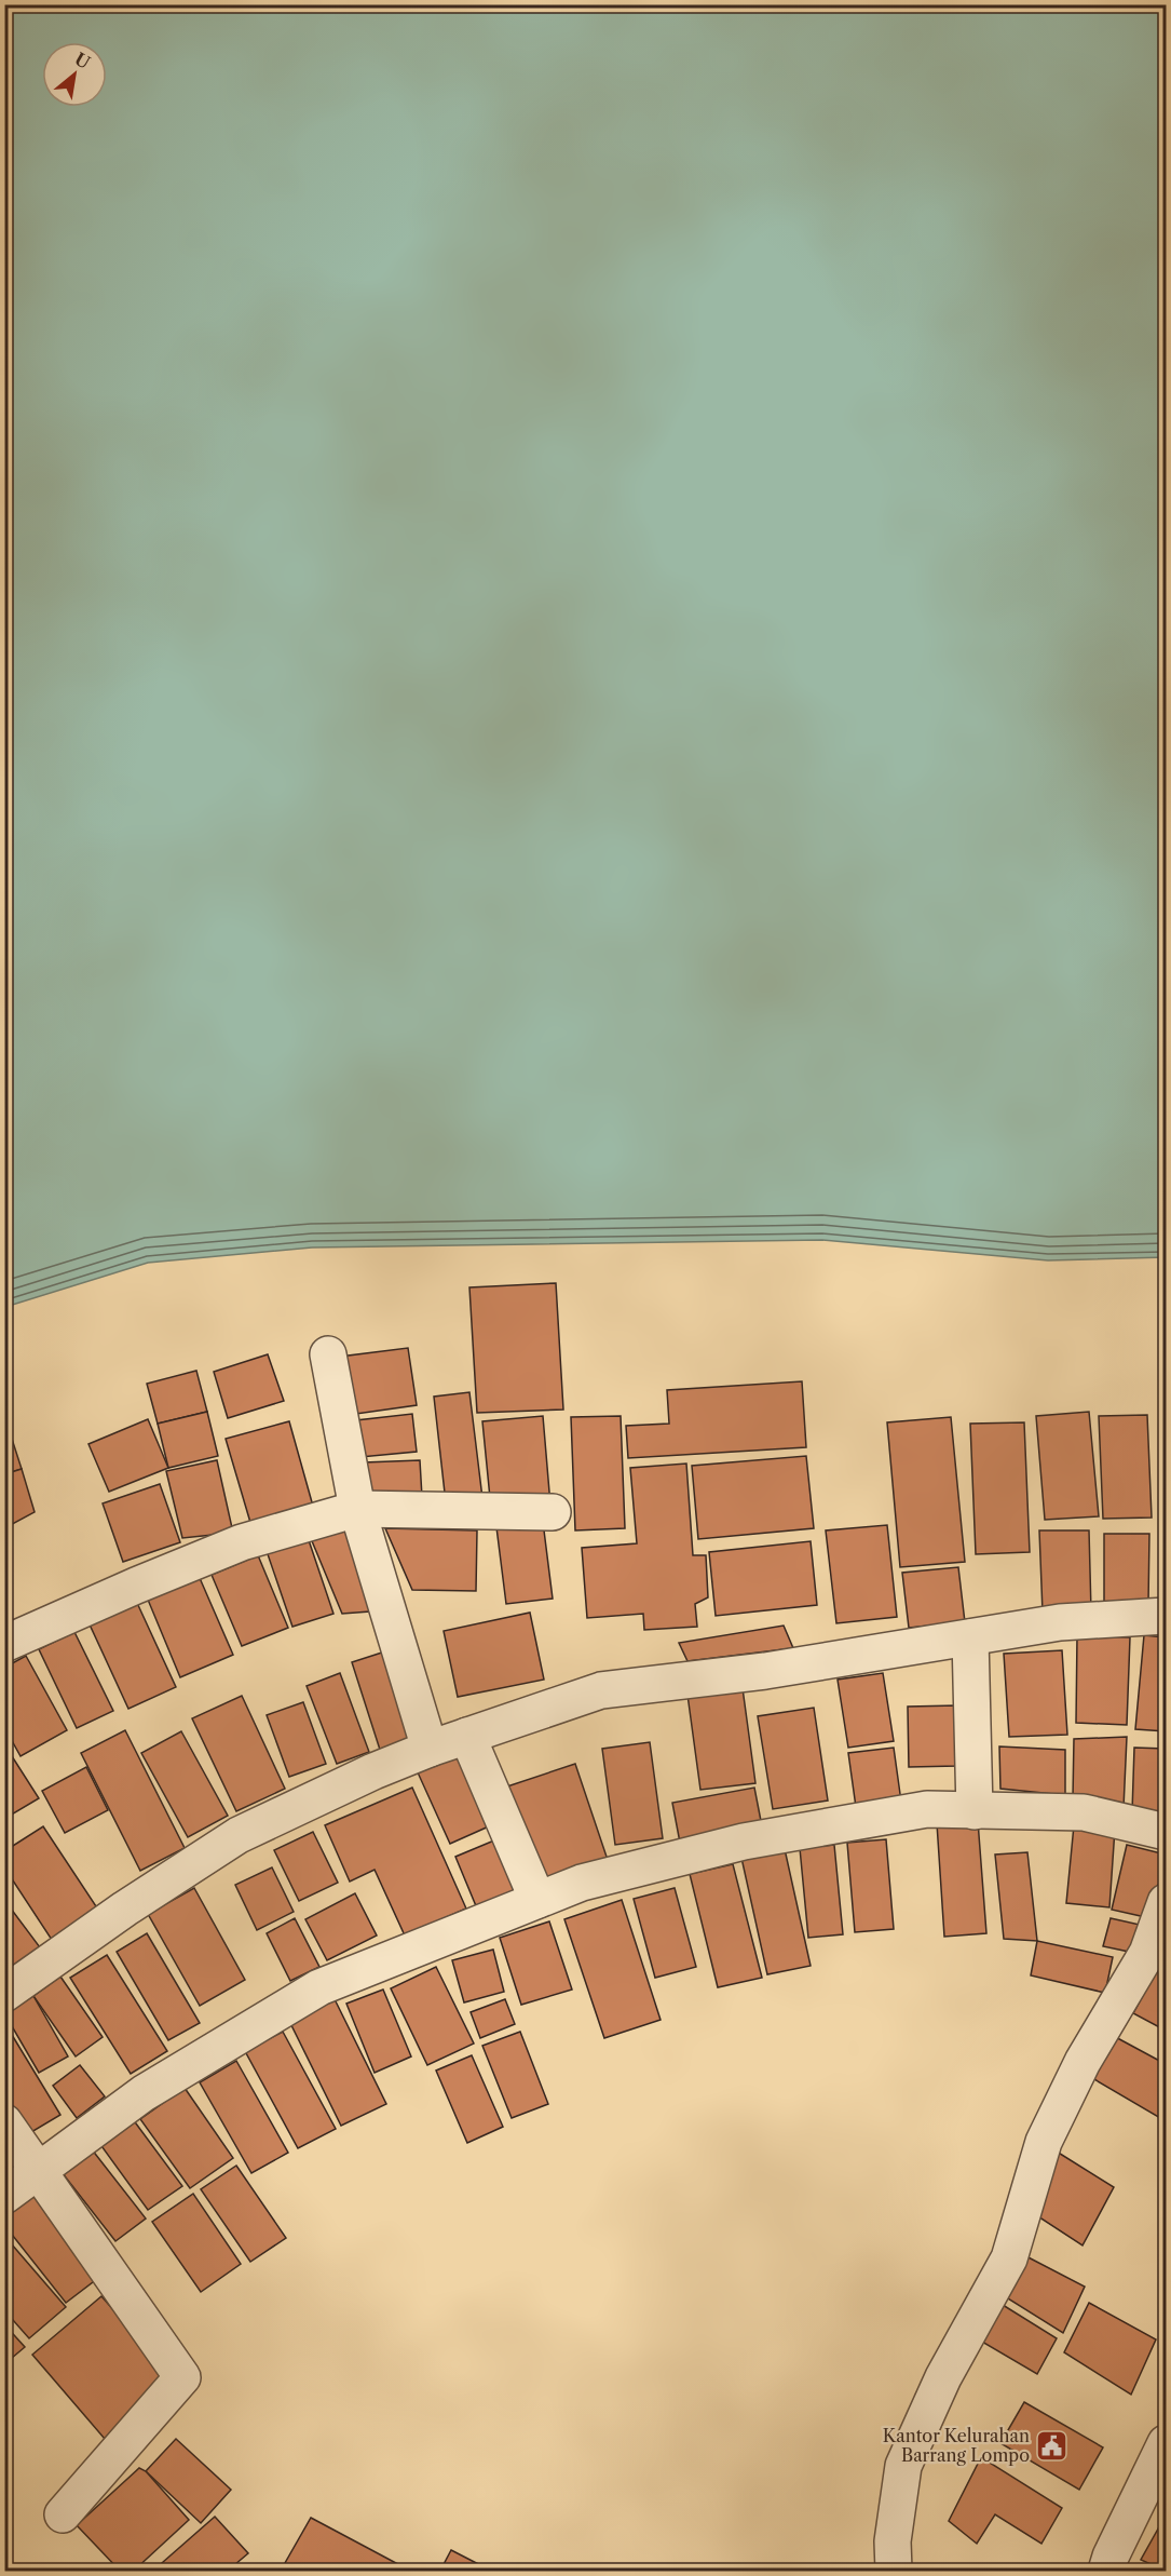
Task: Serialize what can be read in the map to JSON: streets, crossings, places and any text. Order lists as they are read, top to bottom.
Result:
{
  "places": {
    "public building": ["Kantor Kelurahan Barrang Lompo"]
  },
  "north": "top right"
}
